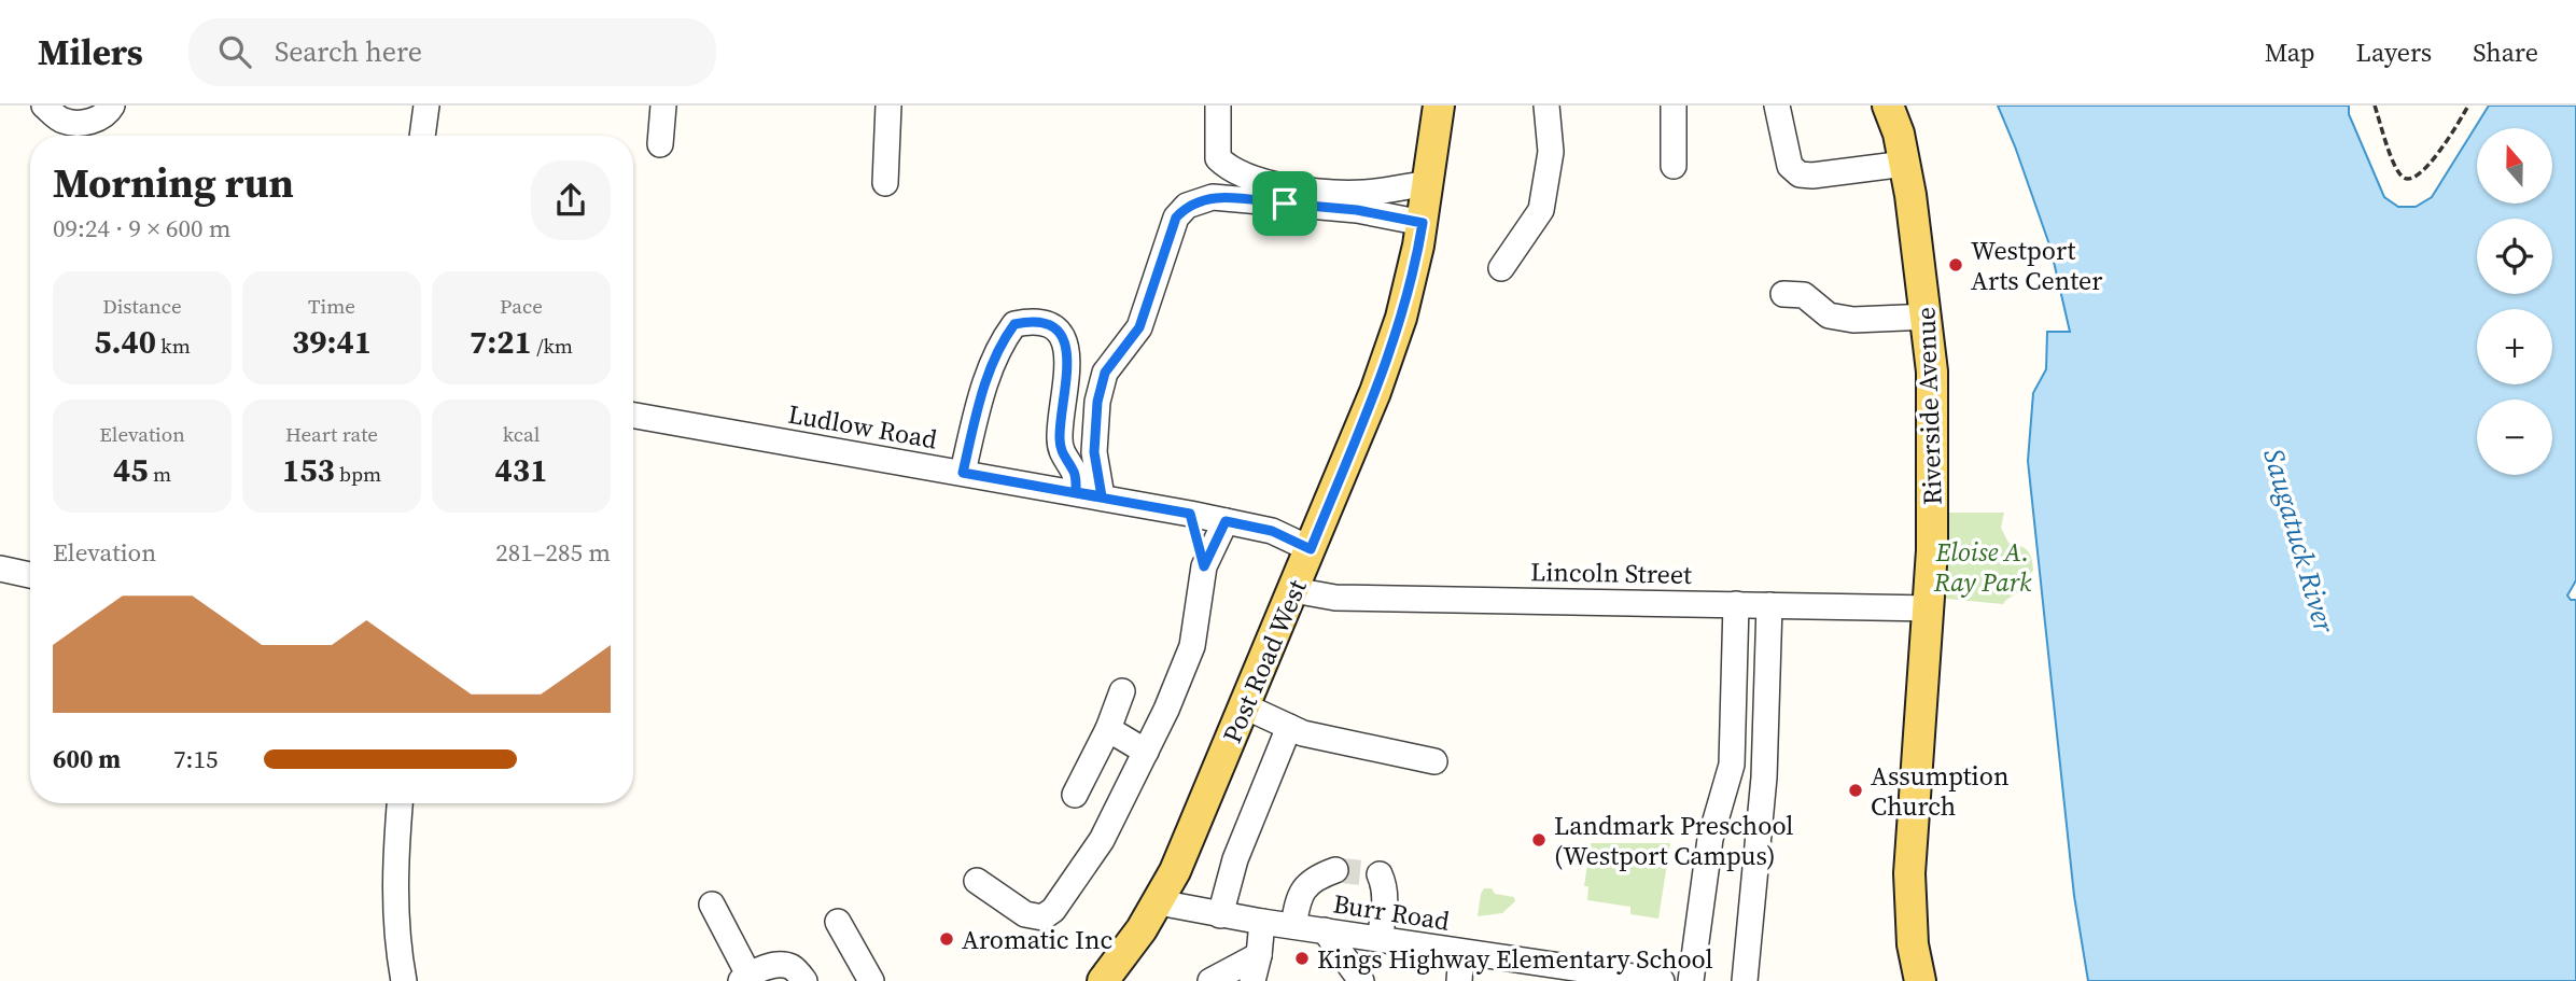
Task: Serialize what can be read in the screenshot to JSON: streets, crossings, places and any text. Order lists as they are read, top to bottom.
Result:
{
  "streets": {
    "main road": ["Riverside Avenue", "Post Road West"],
    "street": ["Ludlow Road", "Lincoln Street", "Burr Road"]
  },
  "crossings": [
    ["Riverside Avenue", "Lincoln Street"],
    ["Ludlow Road", "Post Road West"],
    ["Lincoln Street", "Post Road West"],
    ["Post Road West", "Burr Road"]
  ],
  "water": ["Saugatuck River"],
  "parks": ["Eloise A. Ray Park"],
  "places": [
    "Westport Arts Center",
    "Assumption Church",
    "Landmark Preschool (Westport Campus)",
    "Aromatic Inc",
    "Kings Highway Elementary School"
  ],
  "north": "top",
  "page": {
    "header": "Milers",
    "search": "Search here",
    "nav": ["Map", "Layers", "Share"],
    "map_buttons": ["+", "−"],
    "heading": ["Morning run", "09:24 · 9 × 600 m"],
    "stats": [
      ["Distance", "5.40 km"],
      ["Time", "39:41"],
      ["Pace", "7:21 /km"],
      ["Elevation", "45 m"],
      ["Heart rate", "153 bpm"],
      ["kcal", "431"]
    ],
    "chart": ["Elevation", "281–285 m"],
    "list": [
      {
        "name": "600 m",
        "note": "7:15"
      }
    ]
  }
}
